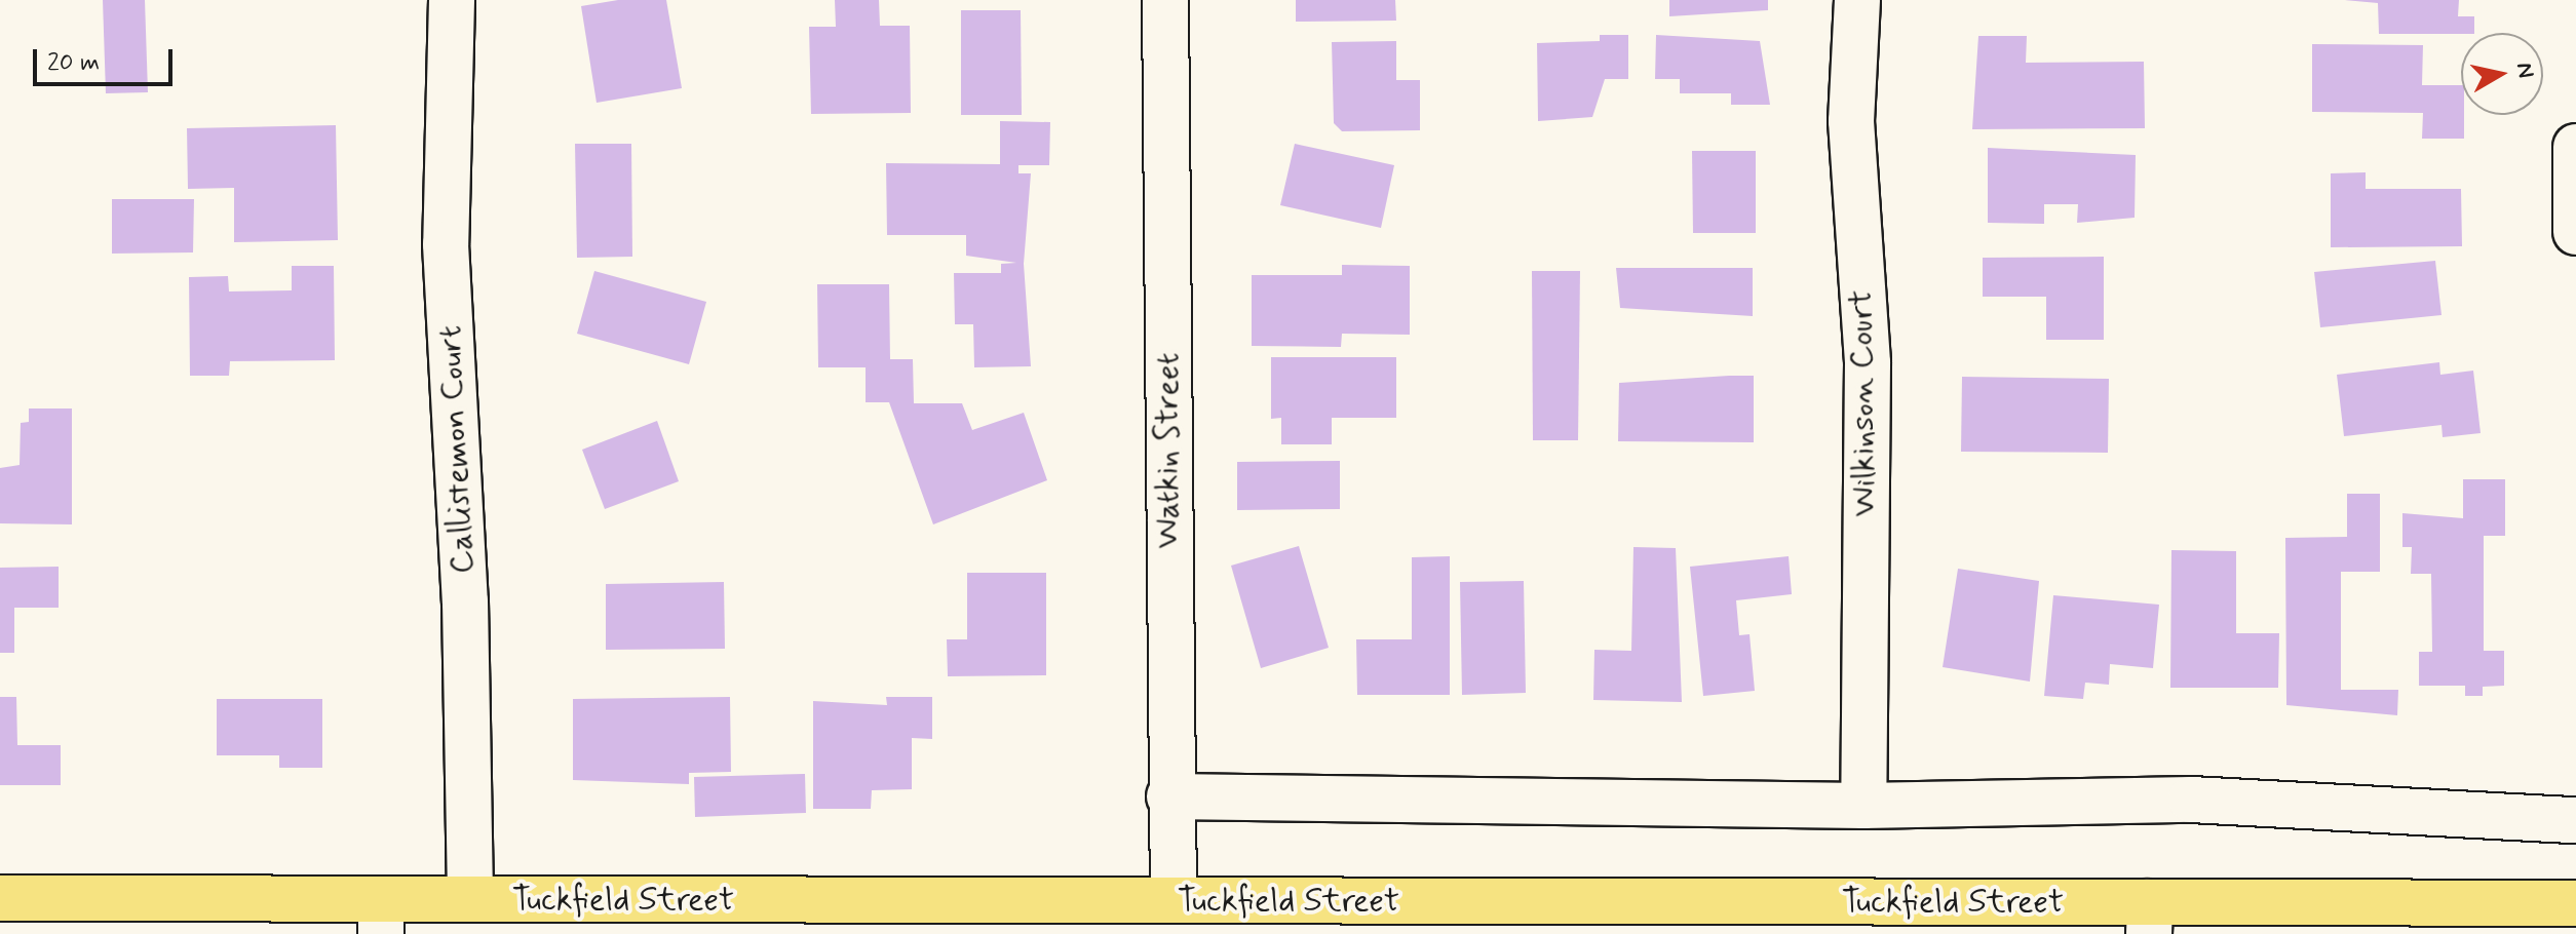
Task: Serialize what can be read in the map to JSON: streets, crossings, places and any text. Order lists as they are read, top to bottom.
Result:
{
  "streets": {
    "main road": ["Tuckfield Street"],
    "street": ["Wilkinson Court", "Callistemon Court", "Watkin Street"]
  },
  "crossings": [
    ["Callistemon Court", "Tuckfield Street"],
    ["Watkin Street", "Tuckfield Street"]
  ],
  "scale_bar": "20 m",
  "north": "right"
}
